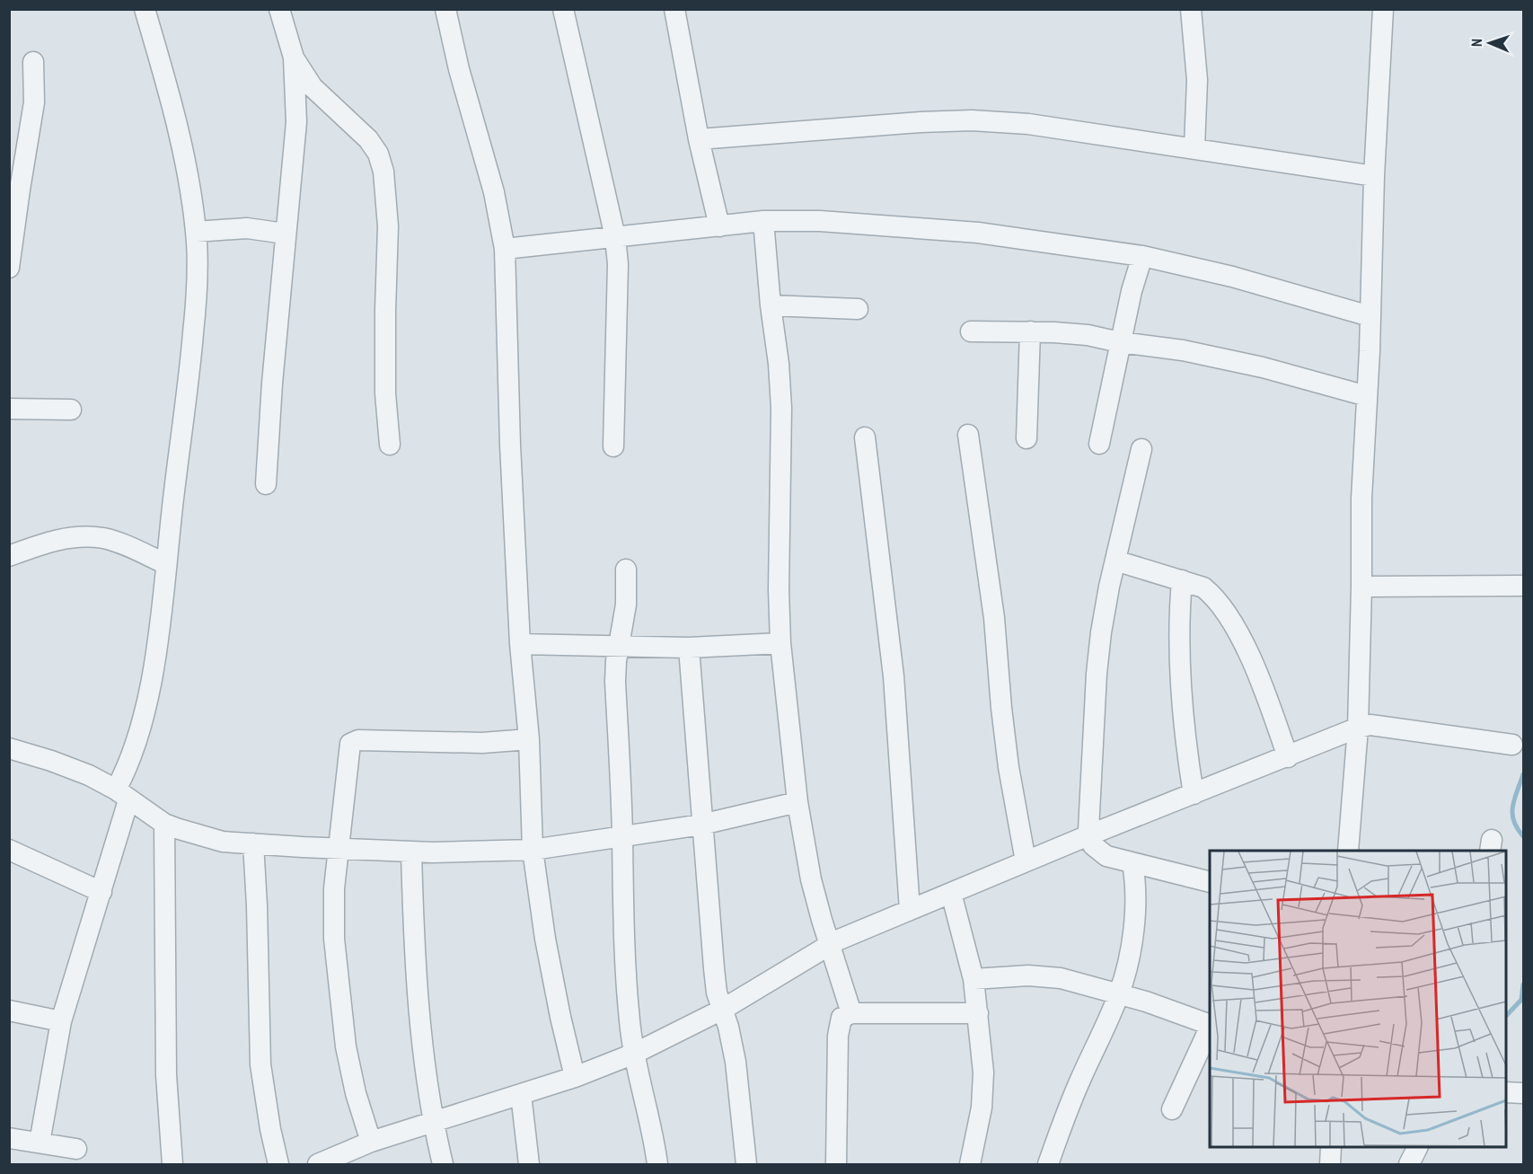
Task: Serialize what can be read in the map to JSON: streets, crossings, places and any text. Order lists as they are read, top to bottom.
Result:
{
  "north": "left"
}
